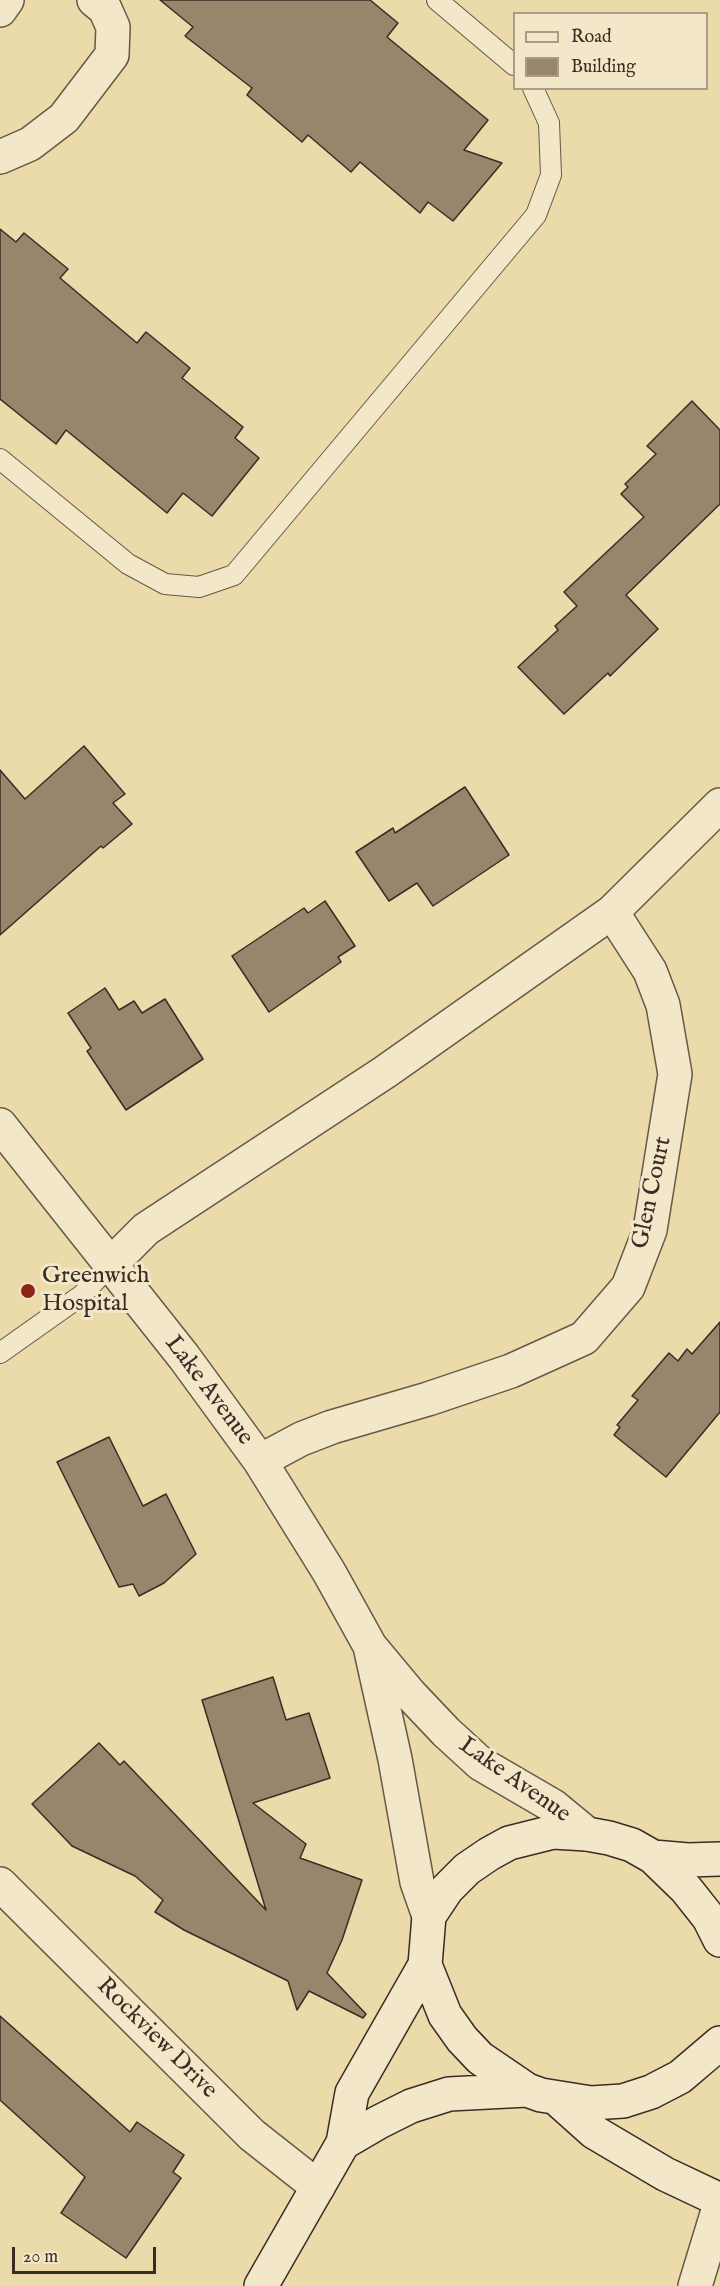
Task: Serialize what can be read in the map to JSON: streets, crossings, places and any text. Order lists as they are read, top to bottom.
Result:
{
  "streets": {
    "street": ["Glen Court", "Lake Avenue", "Rockview Drive"]
  },
  "crossings": [
    ["Glen Court", "Lake Avenue"]
  ],
  "places": ["Greenwich Hospital"],
  "legend": ["Road", "Building"],
  "scale_bar": "20 m"
}
